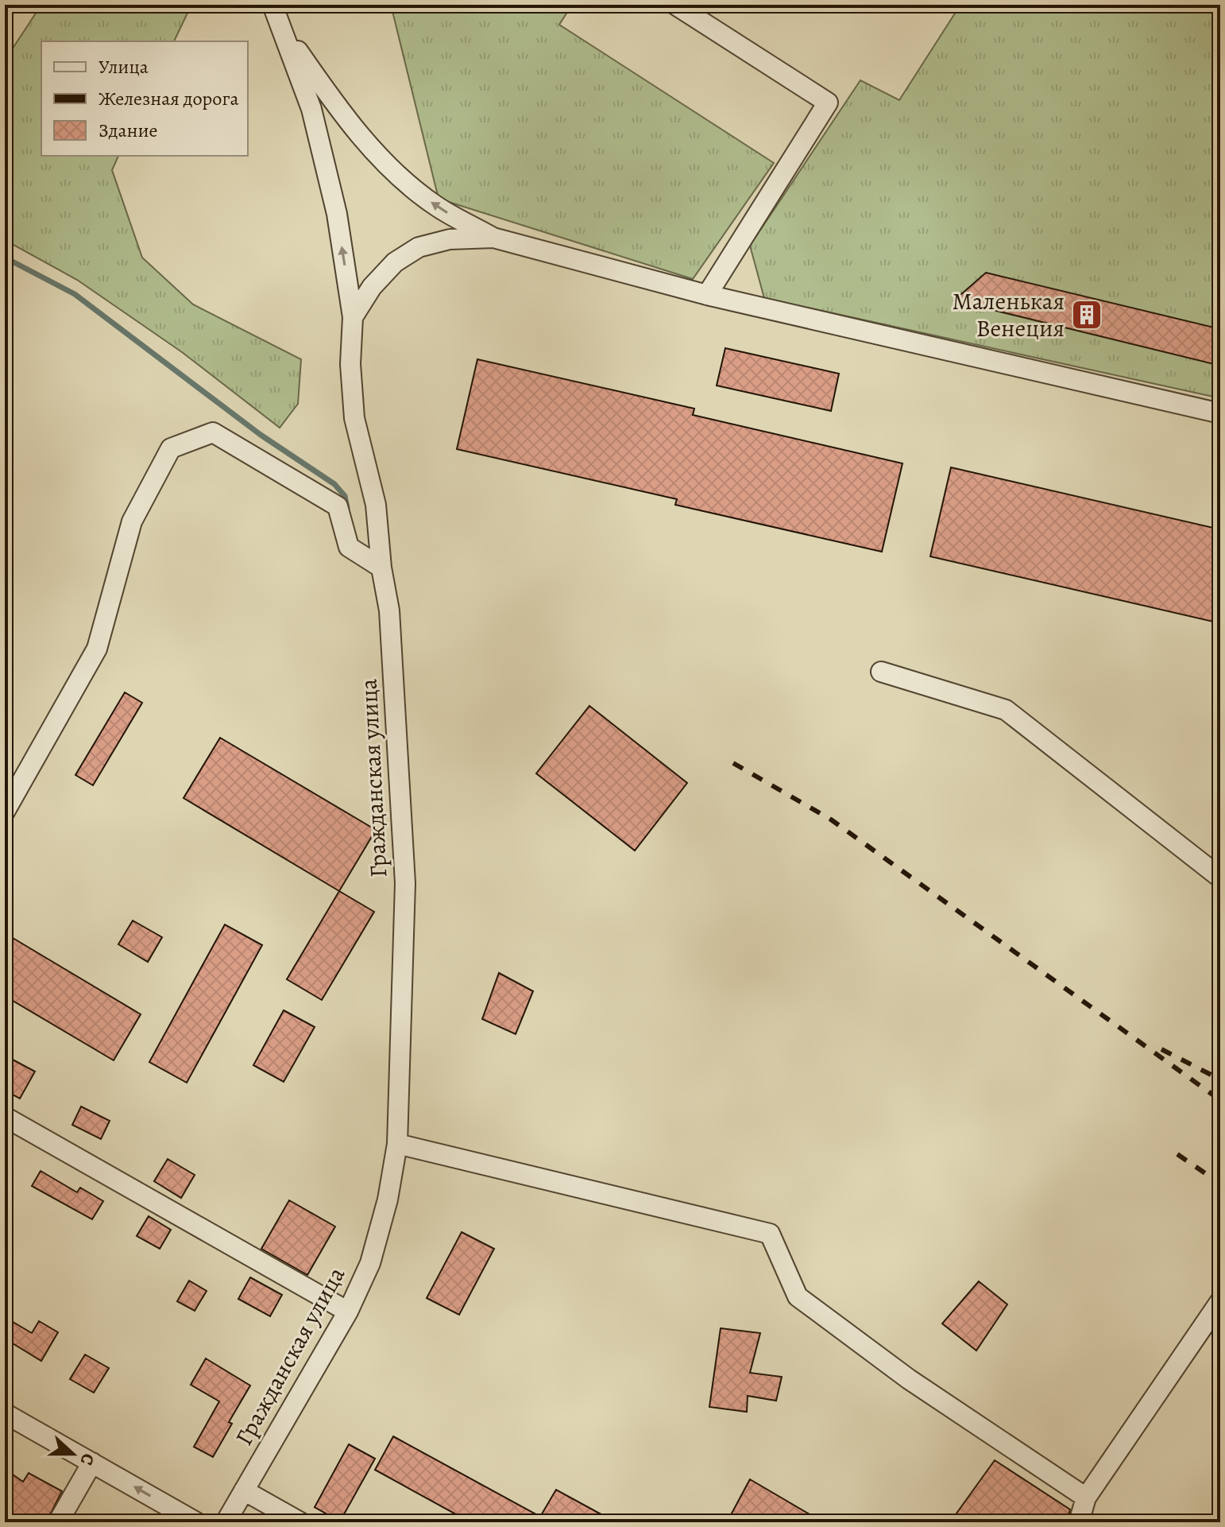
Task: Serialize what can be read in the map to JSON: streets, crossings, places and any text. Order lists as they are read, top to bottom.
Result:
{
  "streets": {
    "street": ["Гражданская улица"]
  },
  "places": {
    "building": ["Маленькая Венеция"]
  },
  "legend": ["Улица", "Железная дорога", "Здание"],
  "north": "right"
}
